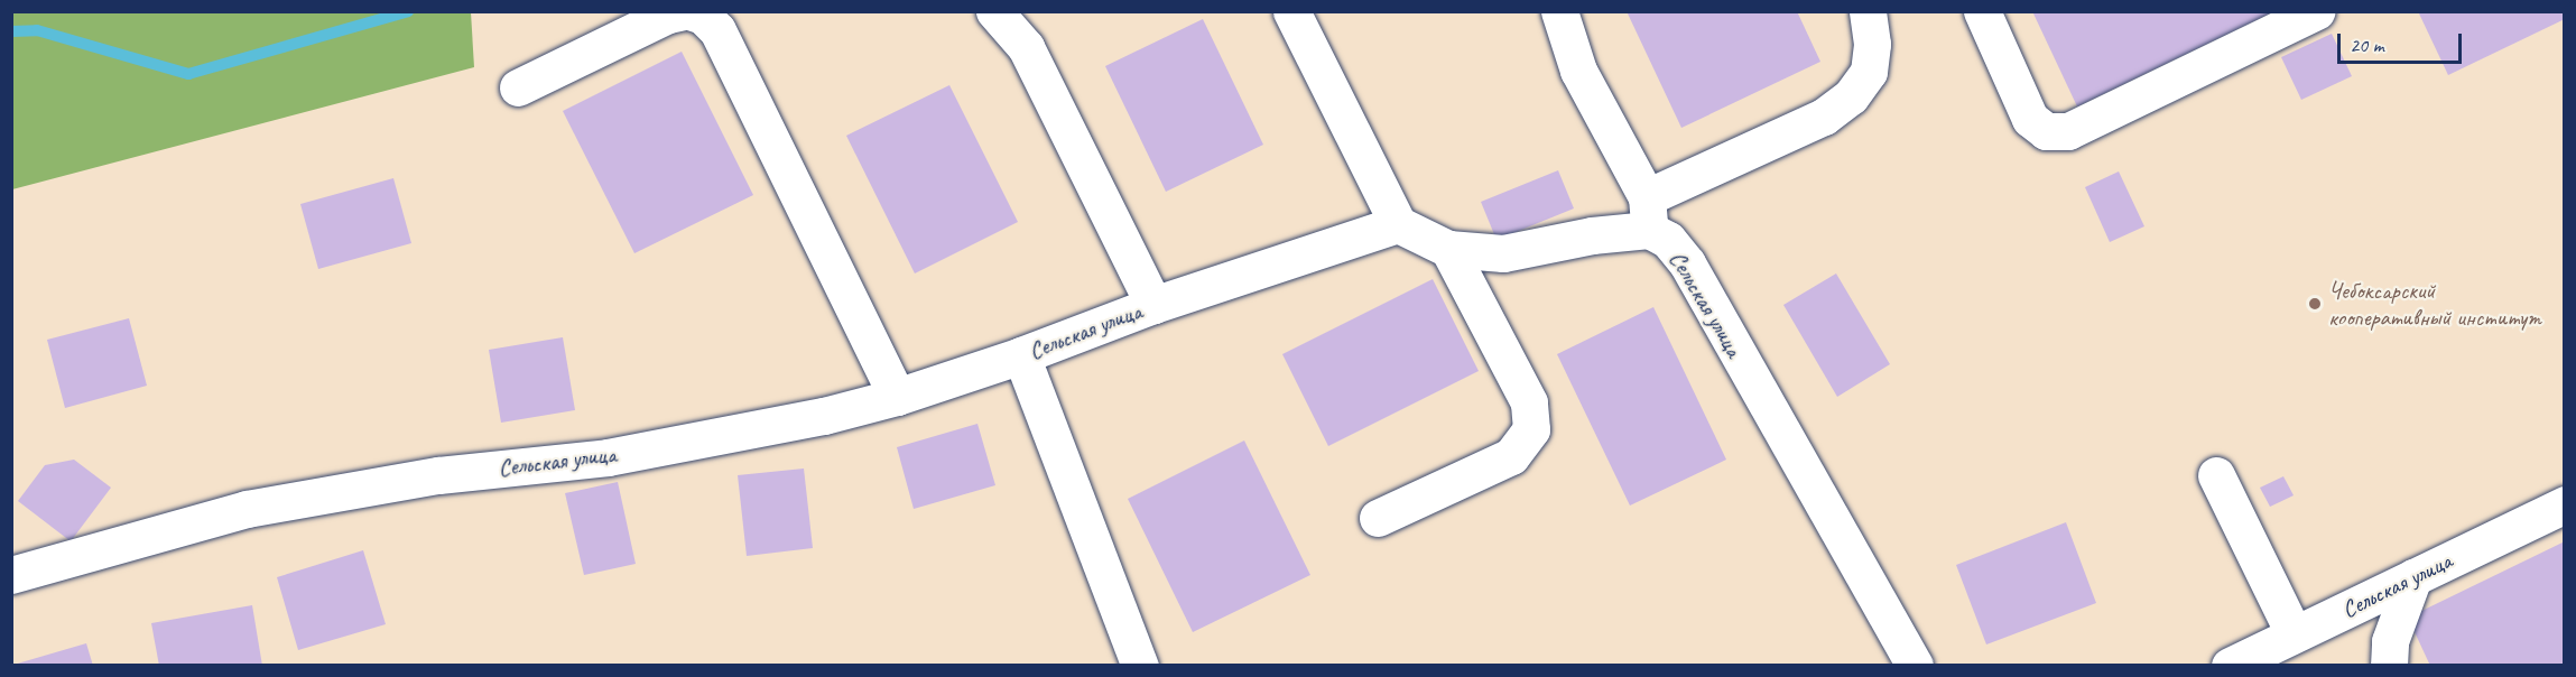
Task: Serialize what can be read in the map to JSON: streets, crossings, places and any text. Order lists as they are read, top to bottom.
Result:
{
  "streets": {
    "street": ["Сельская улица"]
  },
  "places": ["Чебоксарский кооперативный институт"],
  "scale_bar": "20 m"
}
